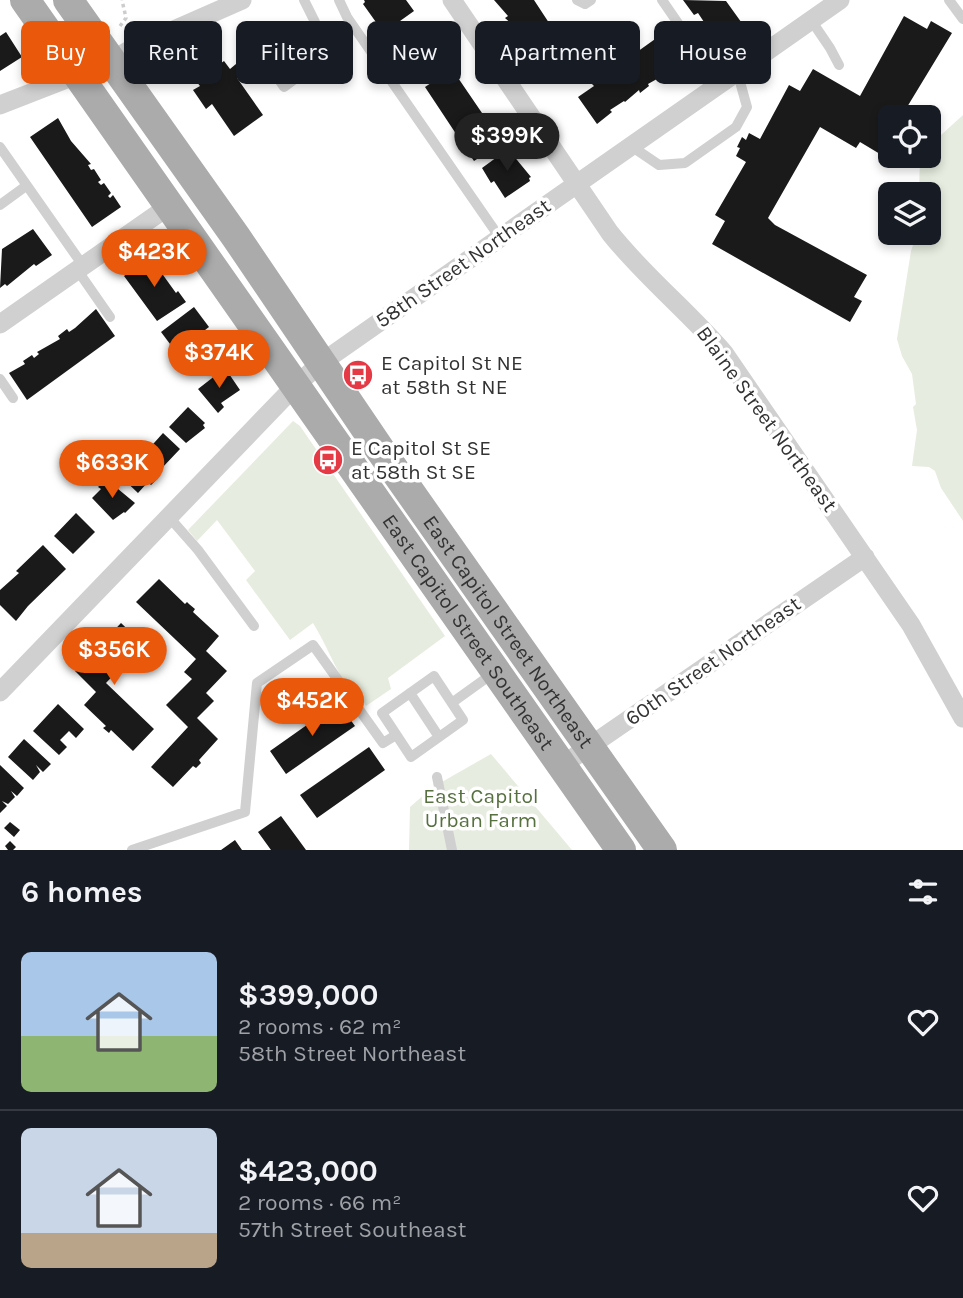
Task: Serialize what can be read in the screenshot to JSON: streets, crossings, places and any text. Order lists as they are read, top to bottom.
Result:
{
  "streets": {
    "main road": ["East Capitol Street Southeast", "East Capitol Street Northeast"],
    "street": ["58th Street Northeast", "Blaine Street Northeast", "60th Street Northeast"]
  },
  "crossings": [
    ["58th Street Northeast", "Blaine Street Northeast"],
    ["58th Street Northeast", "East Capitol Street Southeast"],
    ["58th Street Northeast", "East Capitol Street Northeast"],
    ["Blaine Street Northeast", "60th Street Northeast"],
    ["East Capitol Street Southeast", "60th Street Northeast"],
    ["East Capitol Street Northeast", "60th Street Northeast"]
  ],
  "parks": ["East Capitol Urban Farm"],
  "places": {
    "bus stop": ["E Capitol St NE at 58th St NE", "E Capitol St SE at 58th St SE"]
  },
  "page": {
    "chip": [
      "Buy",
      "Rent",
      "Filters",
      "New",
      "Apartment",
      "House"
    ],
    "price": [
      "$399K",
      "$423K",
      "$374K",
      "$633K",
      "$356K",
      "$452K"
    ],
    "heading": "6 homes",
    "list": [
      {
        "name": "$399,000",
        "note": "2 rooms · 62 m² · 58th Street Northeast"
      },
      {
        "name": "$423,000",
        "note": "2 rooms · 66 m² · 57th Street Southeast"
      }
    ]
  }
}
